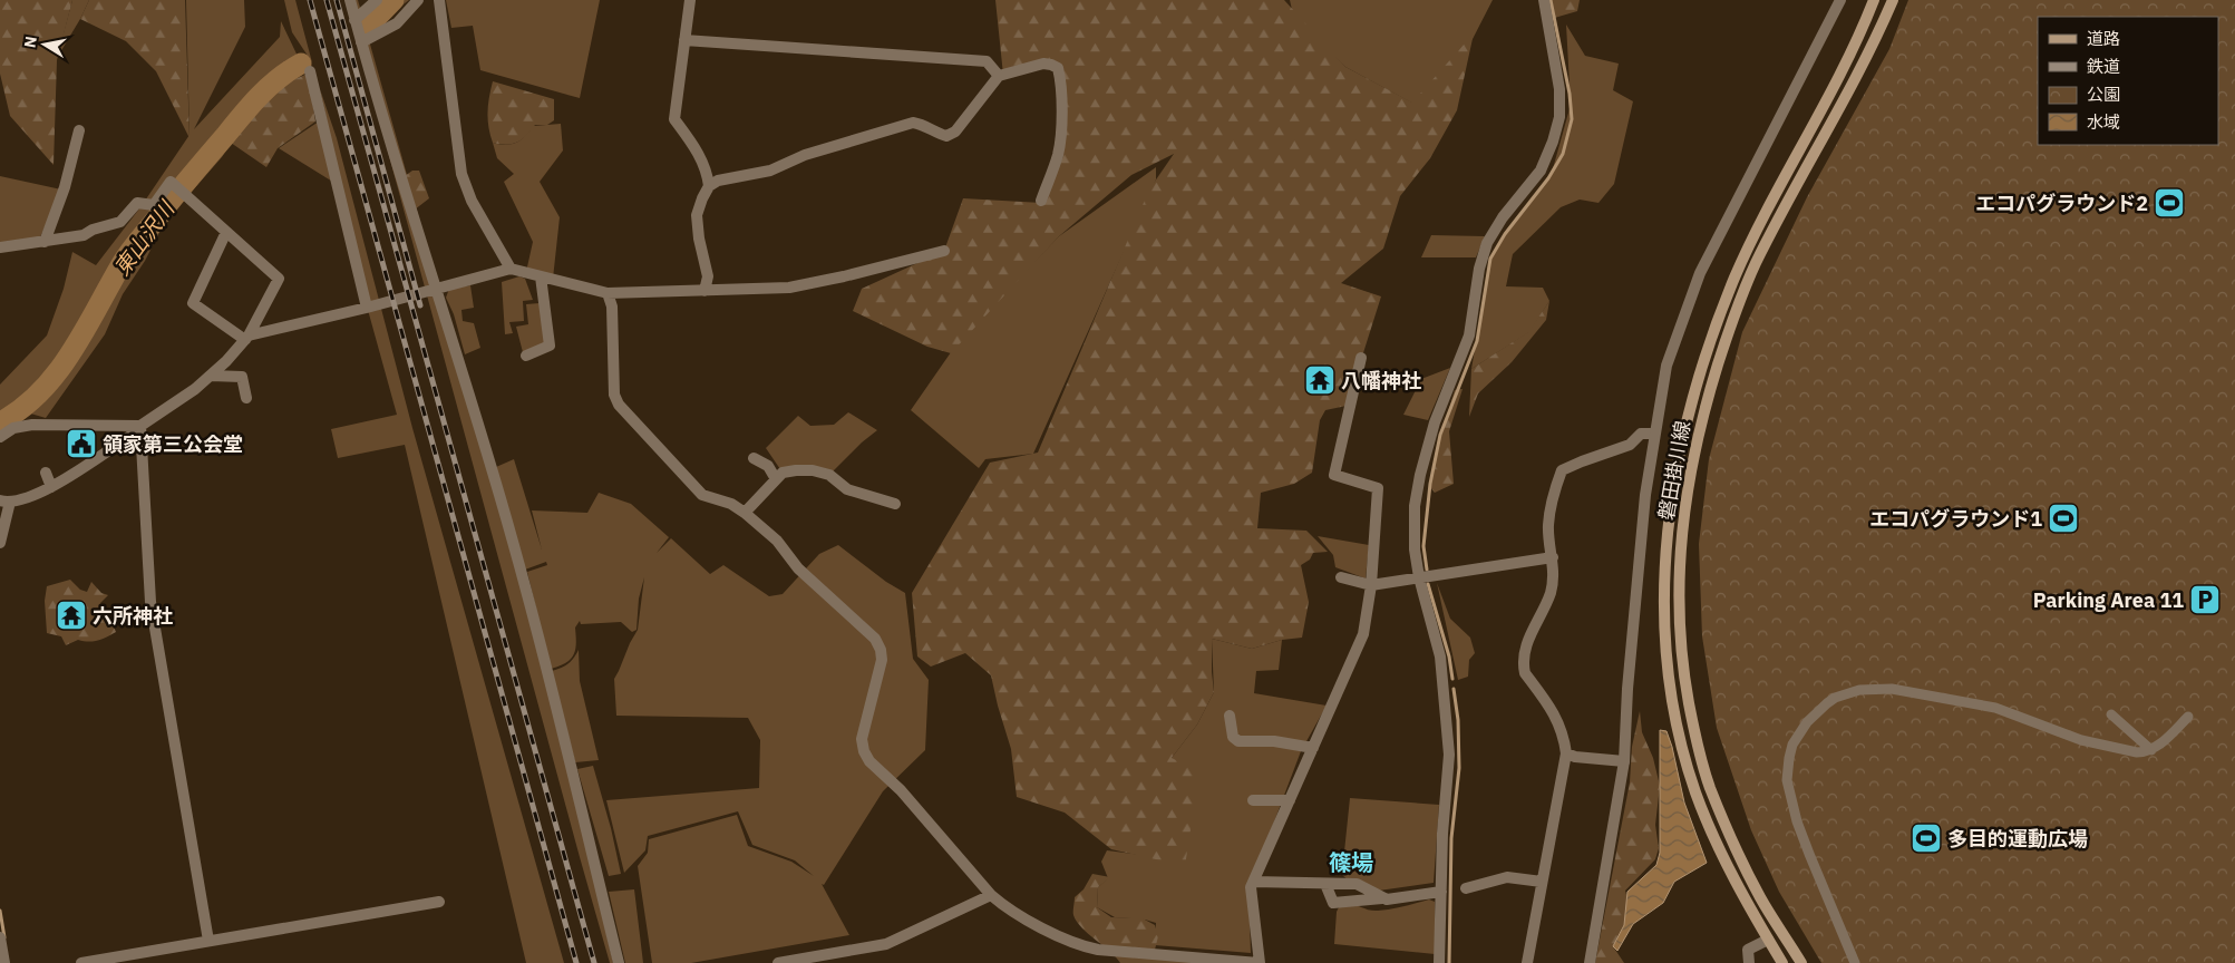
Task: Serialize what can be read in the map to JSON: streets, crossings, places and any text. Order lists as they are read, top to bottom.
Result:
{
  "streets": {
    "main road": ["磐田掛川線"]
  },
  "districts": ["篠場"],
  "water": ["東山沢川"],
  "places": {
    "sports": ["エコパグラウンド2", "エコパグラウンド1", "多目的運動広場"],
    "temple": ["八幡神社", "六所神社"],
    "public building": ["領家第三公会堂"],
    "parking": ["Parking Area 11"]
  },
  "legend": [
    "道路",
    "鉄道",
    "公園",
    "水域"
  ],
  "north": "left"
}
